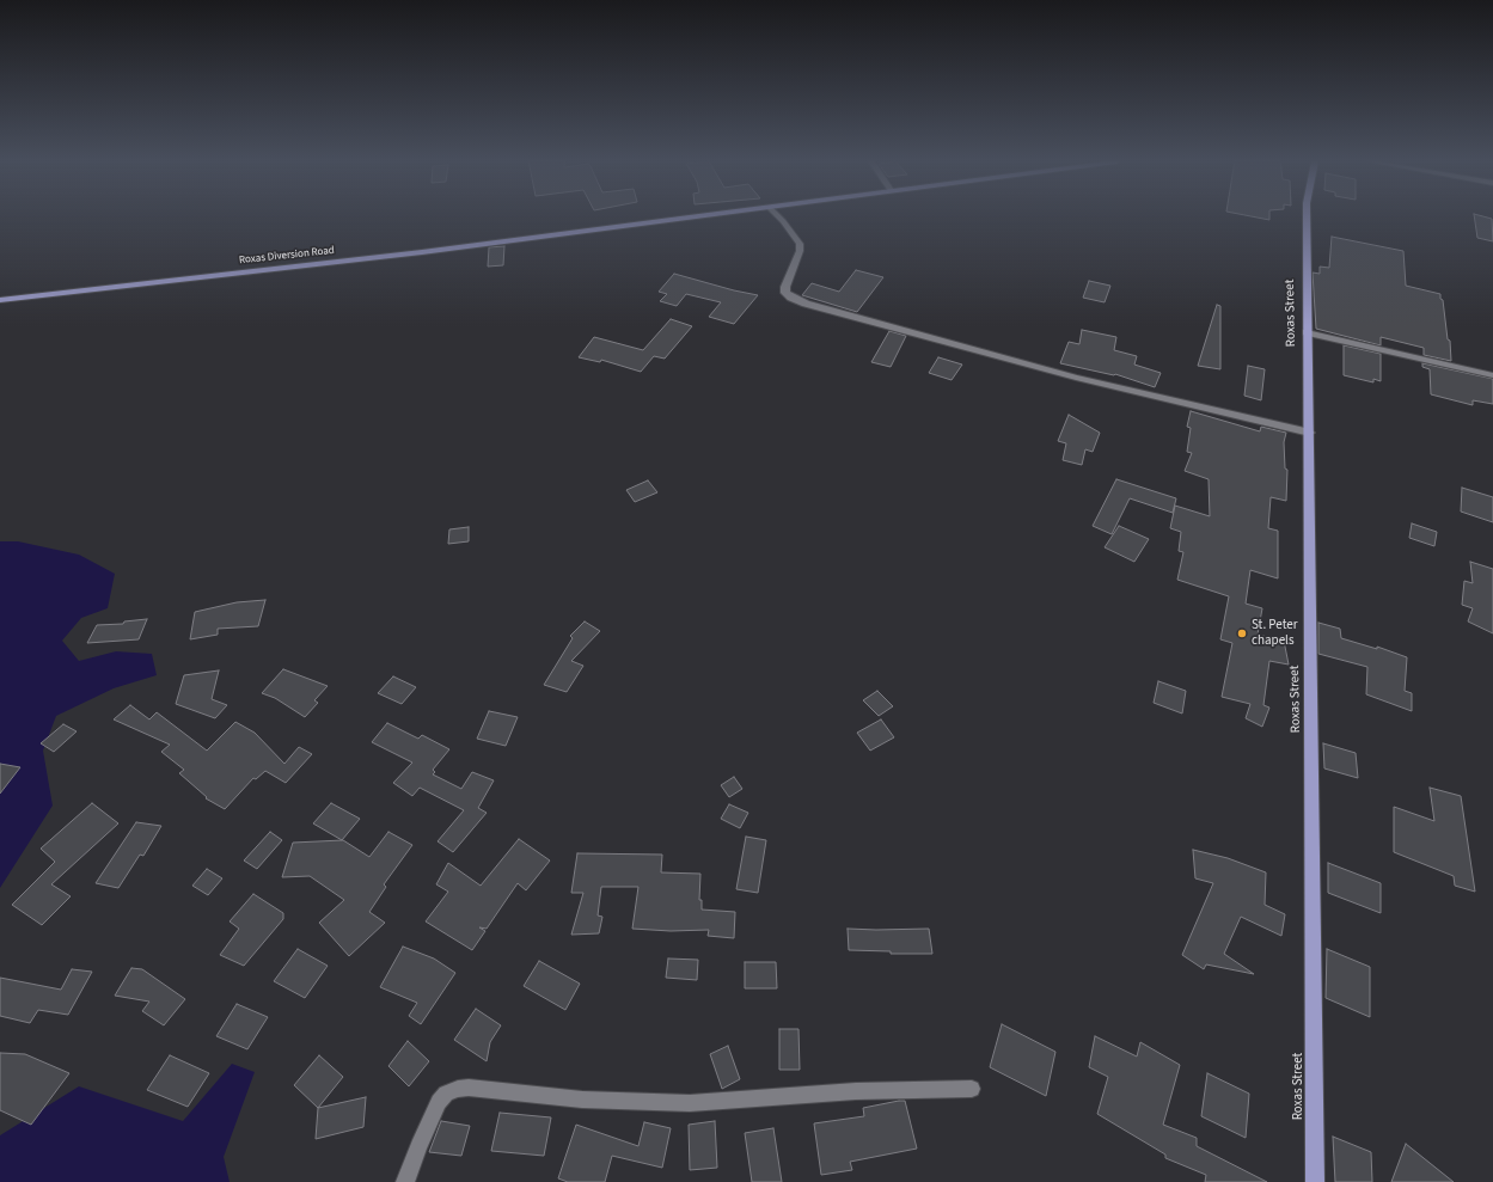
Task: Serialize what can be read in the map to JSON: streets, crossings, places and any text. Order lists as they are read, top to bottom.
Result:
{
  "streets": {
    "main road": ["Roxas Diversion Road", "Roxas Street"]
  },
  "places": ["St. Peter chapels"]
}
